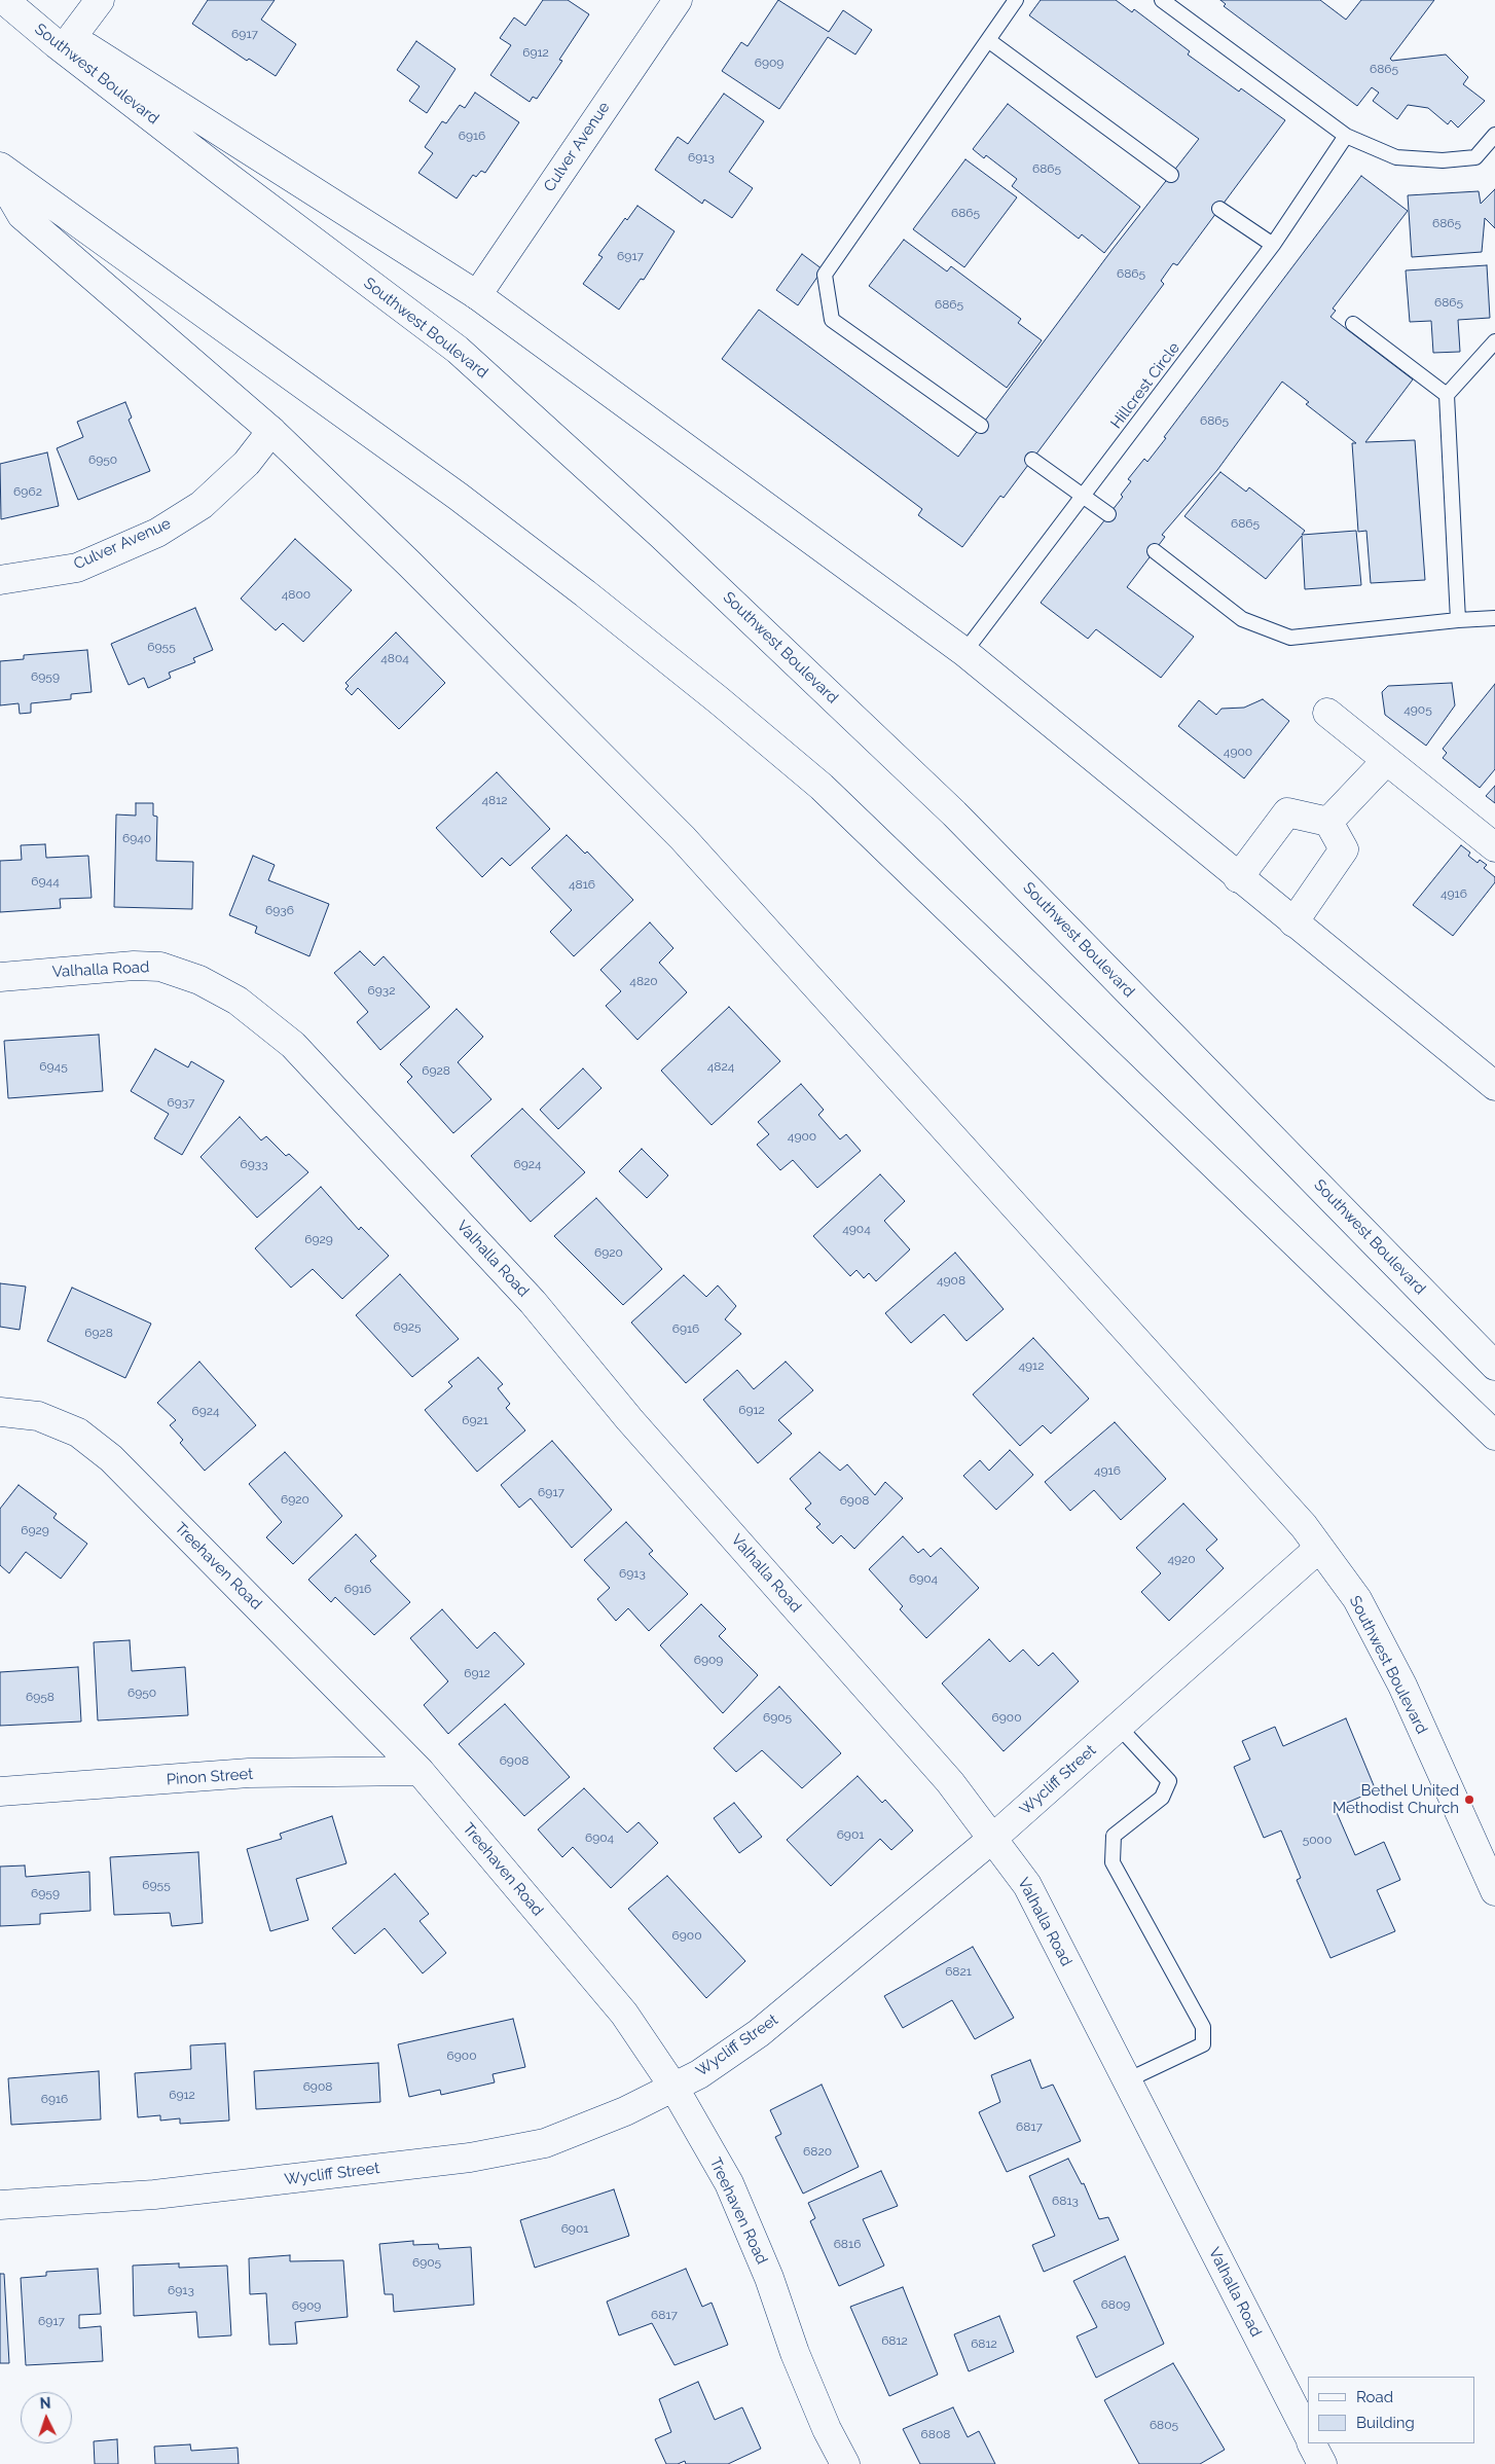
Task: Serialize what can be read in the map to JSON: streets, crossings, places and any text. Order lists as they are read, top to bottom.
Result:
{
  "streets": {
    "main road": [
      "Southwest Boulevard",
      "Culver Avenue",
      "Valhalla Road",
      "Treehaven Road",
      "Pinon Street",
      "Wycliff Street"
    ],
    "lane": ["Hillcrest Circle"]
  },
  "crossings": [
    ["Southwest Boulevard", "Culver Avenue"],
    ["Southwest Boulevard", "Wycliff Street"],
    ["Valhalla Road", "Wycliff Street"],
    ["Treehaven Road", "Pinon Street"],
    ["Treehaven Road", "Wycliff Street"]
  ],
  "places": ["Bethel United Methodist Church"],
  "house_numbers": [
    "6917",
    "6912",
    "6909",
    "6865",
    "6916",
    "6913",
    "6865",
    "6865",
    "6865",
    "6917",
    "6865",
    "6865",
    "6865",
    "6865",
    "6950",
    "6962",
    "6865",
    "4800",
    "6955",
    "4804",
    "6959",
    "4905",
    "4900",
    "4812",
    "6940",
    "6944",
    "4816",
    "4916",
    "6936",
    "4820",
    "6932",
    "6945",
    "4824",
    "6928",
    "6937",
    "4900",
    "6933",
    "6924",
    "4904",
    "6929",
    "6920",
    "4908",
    "6925",
    "6916",
    "6928",
    "4912",
    "6912",
    "6924",
    "6921",
    "4916",
    "6917",
    "6920",
    "6908",
    "6929",
    "4920",
    "6913",
    "6904",
    "6916",
    "6909",
    "6912",
    "6950",
    "6958",
    "6905",
    "6900",
    "6908",
    "6901",
    "6904",
    "5000",
    "6955",
    "6959",
    "6900",
    "6821",
    "6900",
    "6908",
    "6912",
    "6916",
    "6817",
    "6820",
    "6813",
    "6901",
    "6816",
    "6905",
    "6913",
    "6809",
    "6909",
    "6817",
    "6917",
    "6812",
    "6812",
    "6805",
    "6808"
  ],
  "legend": ["Road", "Building"],
  "north": "top"
}
